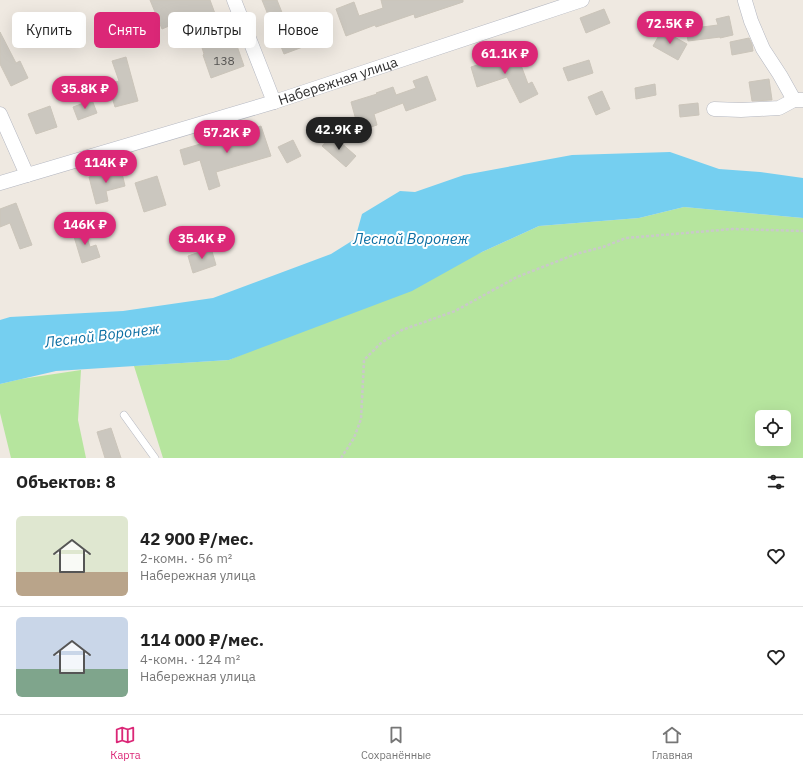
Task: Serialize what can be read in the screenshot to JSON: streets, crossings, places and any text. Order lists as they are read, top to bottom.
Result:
{
  "streets": {
    "street": ["Набережная улица"]
  },
  "water": ["Лесной Воронеж"],
  "house_numbers": ["138"],
  "page": {
    "price": [
      "72.5K ₽",
      "61.1K ₽",
      "35.8K ₽",
      "42.9K ₽",
      "57.2K ₽",
      "114K ₽",
      "146K ₽",
      "35.4K ₽"
    ],
    "chip": [
      "Купить",
      "Снять",
      "Фильтры",
      "Новое"
    ],
    "heading": "Объектов: 8",
    "list": [
      {
        "name": "42 900 ₽/мес.",
        "note": "2-комн. · 56 m² · Набережная улица"
      },
      {
        "name": "114 000 ₽/мес.",
        "note": "4-комн. · 124 m² · Набережная улица"
      }
    ],
    "tabs": ["Карта", "Сохранённые", "Главная"]
  }
}
